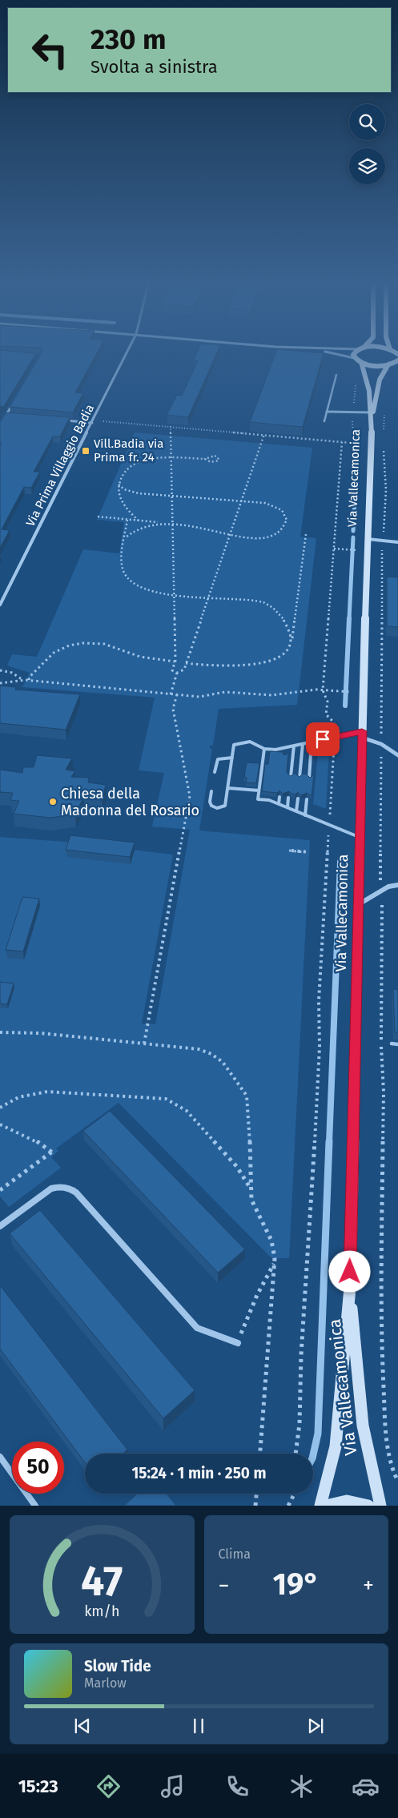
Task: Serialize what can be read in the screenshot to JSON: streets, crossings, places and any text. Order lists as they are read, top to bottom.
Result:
{
  "streets": {
    "main road": ["Via Vallecamonica"],
    "street": ["Via Prima Villaggio Badia"]
  },
  "places": {
    "transit": ["Vill.Badia via Prima fr. 24"],
    "other": ["Chiesa della Madonna del Rosario"]
  },
  "page": {
    "turn": ["230 m", "Svolta a sinistra"],
    "limit": "50",
    "trip": "15:24 · 1 min · 250 m",
    "tile": "Clima",
    "heat": ["−", "19°", "+"],
    "song": ["Slow Tide", "Marlow"],
    "tabs": "15:23",
    "gauge": ["47", "km/h"]
  }
}
